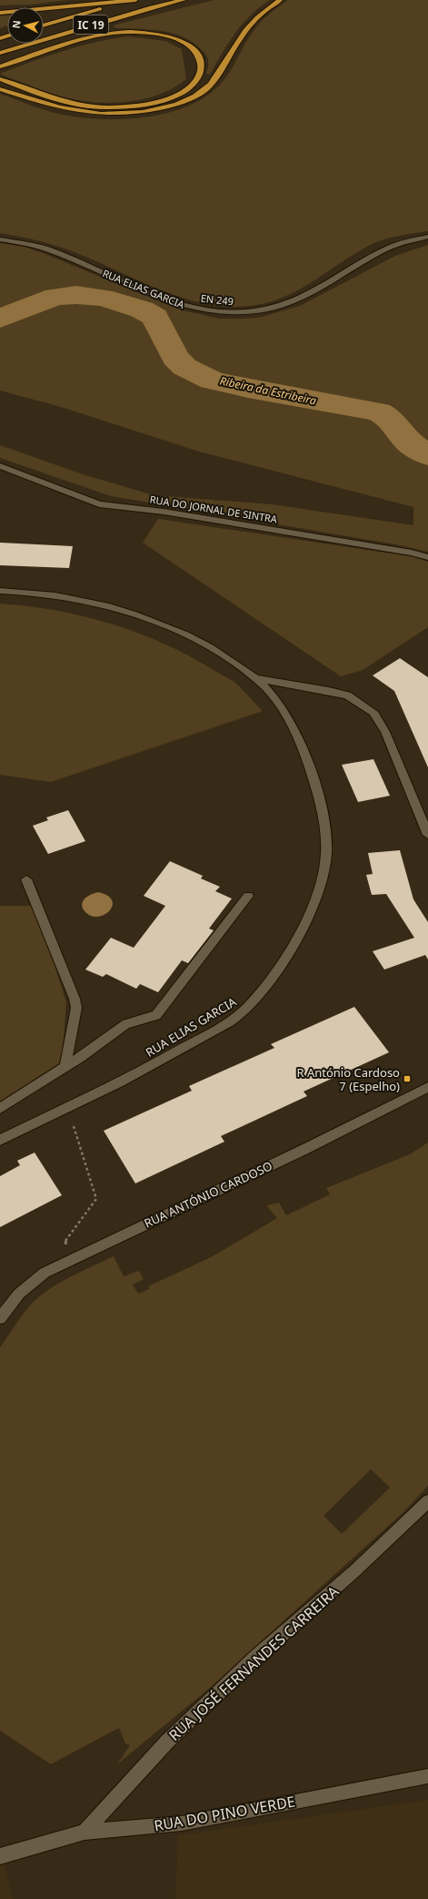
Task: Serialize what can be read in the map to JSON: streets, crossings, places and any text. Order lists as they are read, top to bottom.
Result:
{
  "streets": {
    "highway": ["IC 19"],
    "street": [
      "RUA ELIAS GARCIA",
      "EN 249",
      "RUA DO JORNAL DE SINTRA",
      "RUA ANTÓNIO CARDOSO",
      "RUA JOSÉ FERNANDES CARREIRA",
      "RUA DO PINO VERDE"
    ]
  },
  "crossings": [
    ["RUA JOSÉ FERNANDES CARREIRA", "RUA DO PINO VERDE"]
  ],
  "water": ["Ribeira da Estribeira"],
  "places": {
    "transit": ["R António Cardoso 7 (Espelho)"]
  },
  "north": "left"
}
